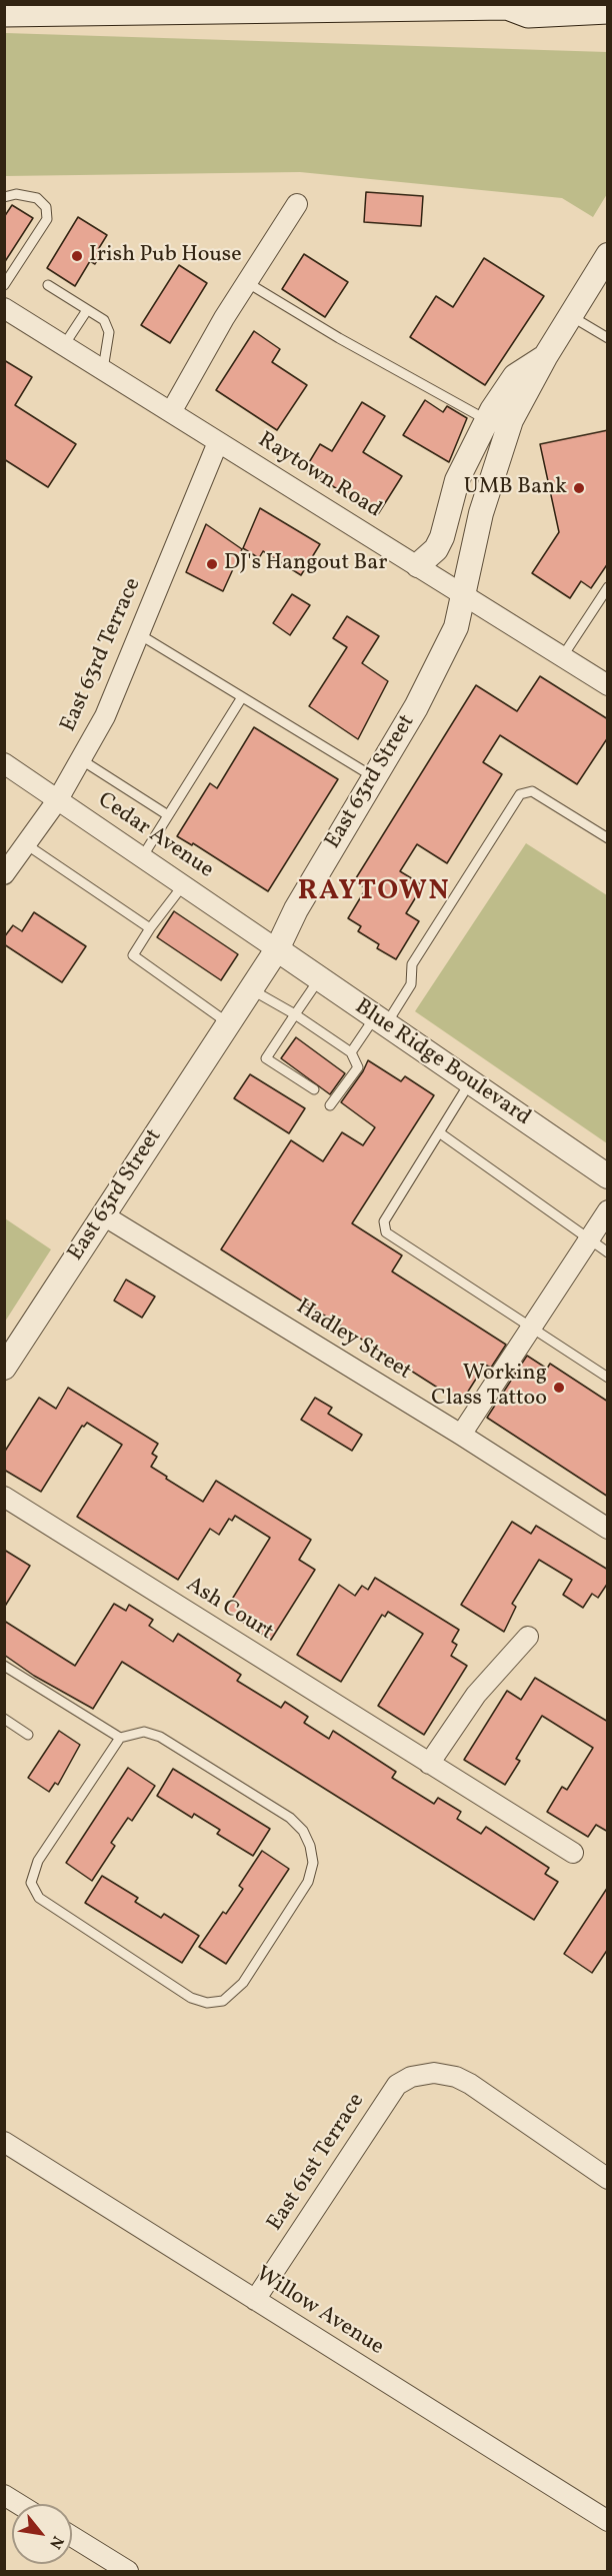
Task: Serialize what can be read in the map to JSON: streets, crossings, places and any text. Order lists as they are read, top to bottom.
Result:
{
  "streets": {
    "street": [
      "Raytown Road",
      "East 63rd Terrace",
      "East 63rd Street",
      "Cedar Avenue",
      "Blue Ridge Boulevard",
      "Hadley Street",
      "Ash Court",
      "East 61st Terrace",
      "Willow Avenue"
    ]
  },
  "crossings": [
    ["Raytown Road", "East 63rd Terrace"],
    ["Raytown Road", "East 63rd Street"],
    ["East 63rd Terrace", "Cedar Avenue"],
    ["East 63rd Street", "Cedar Avenue"],
    ["East 63rd Street", "Blue Ridge Boulevard"],
    ["East 63rd Street", "Hadley Street"],
    ["Cedar Avenue", "Blue Ridge Boulevard"],
    ["East 61st Terrace", "Willow Avenue"]
  ],
  "districts": ["RAYTOWN"],
  "places": [
    "Irish Pub House",
    "UMB Bank",
    "DJ's Hangout Bar",
    "Working Class Tattoo"
  ],
  "north": "bottom right"
}
